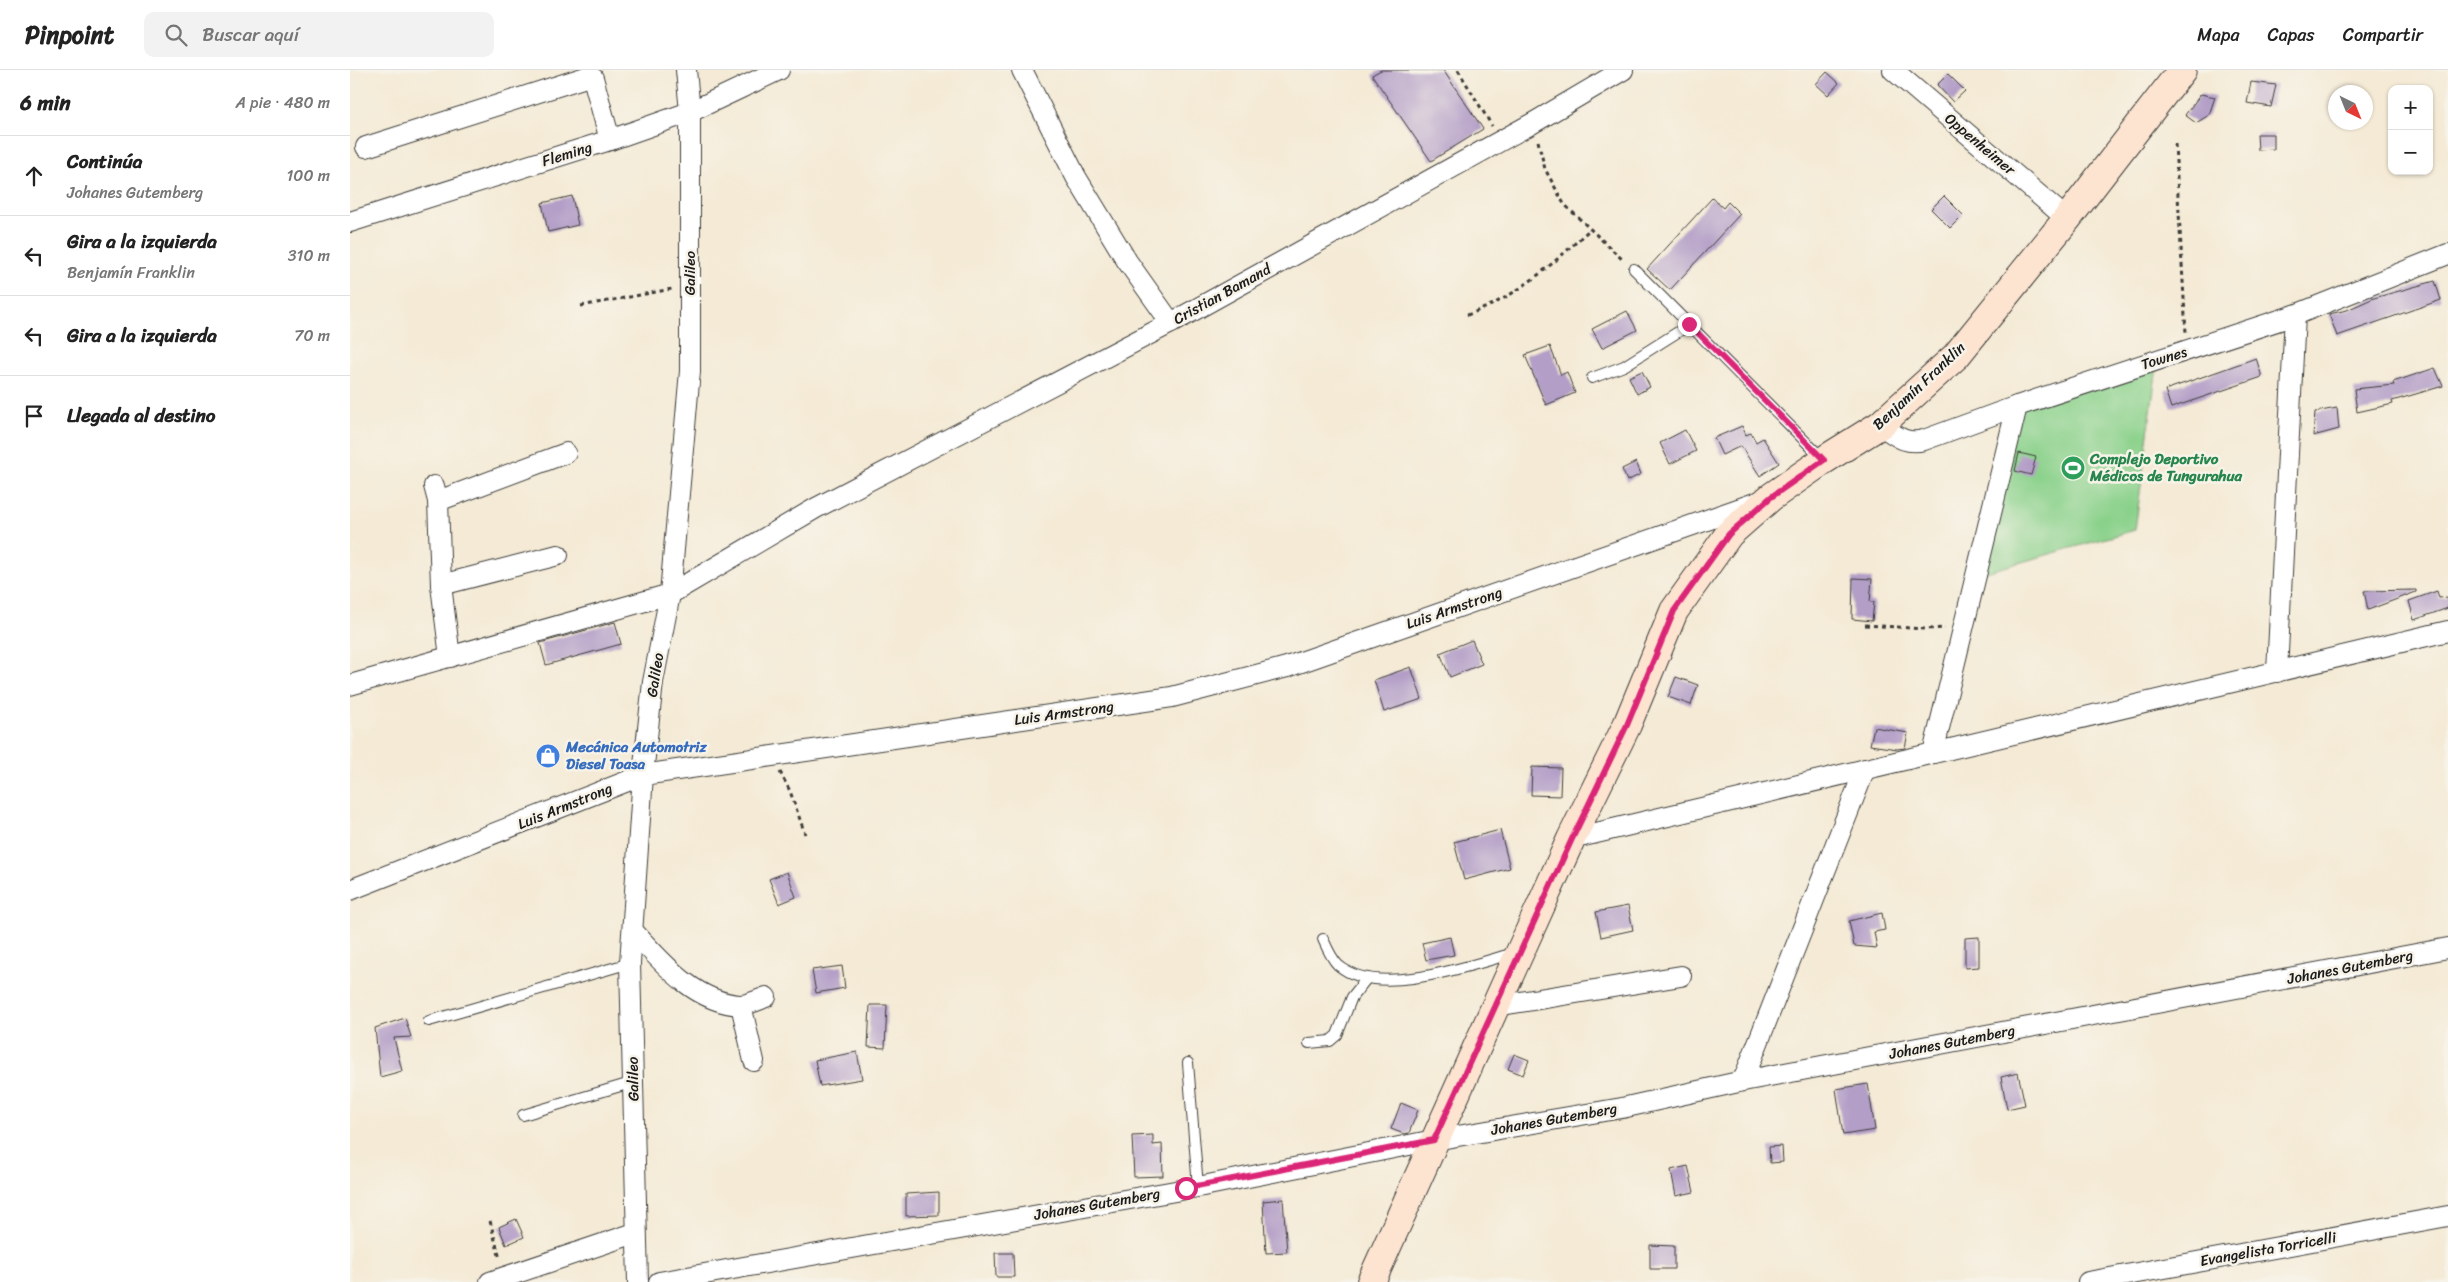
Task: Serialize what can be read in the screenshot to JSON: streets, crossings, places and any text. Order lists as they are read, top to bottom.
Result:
{
  "streets": {
    "street": [
      "Oppenheimer",
      "Fleming",
      "Galileo",
      "Cristian Bamand",
      "Townes",
      "Benjamín Franklin",
      "Luis Armstrong",
      "Johanes Gutemberg",
      "Evangelista Torricelli"
    ]
  },
  "crossings": [
    ["Oppenheimer", "Benjamín Franklin"],
    ["Fleming", "Galileo"],
    ["Galileo", "Cristian Bamand"],
    ["Galileo", "Luis Armstrong"],
    ["Townes", "Benjamín Franklin"],
    ["Benjamín Franklin", "Luis Armstrong"],
    ["Benjamín Franklin", "Johanes Gutemberg"]
  ],
  "places": {
    "sports": ["Complejo Deportivo Médicos de Tungurahua"],
    "shop": ["Mecánica Automotriz Diesel Toasa"]
  },
  "north": "bottom right",
  "page": {
    "header": "Pinpoint",
    "search": "Buscar aquí",
    "nav": ["Mapa", "Capas", "Compartir"],
    "heading": ["6 min", "A pie · 480 m"],
    "map_buttons": ["+", "−"],
    "list": [
      ["Continúa", "Johanes Gutemberg", "100 m"],
      ["Gira a la izquierda", "Benjamín Franklin", "310 m"],
      ["Gira a la izquierda", "70 m"],
      "Llegada al destino"
    ]
  }
}
